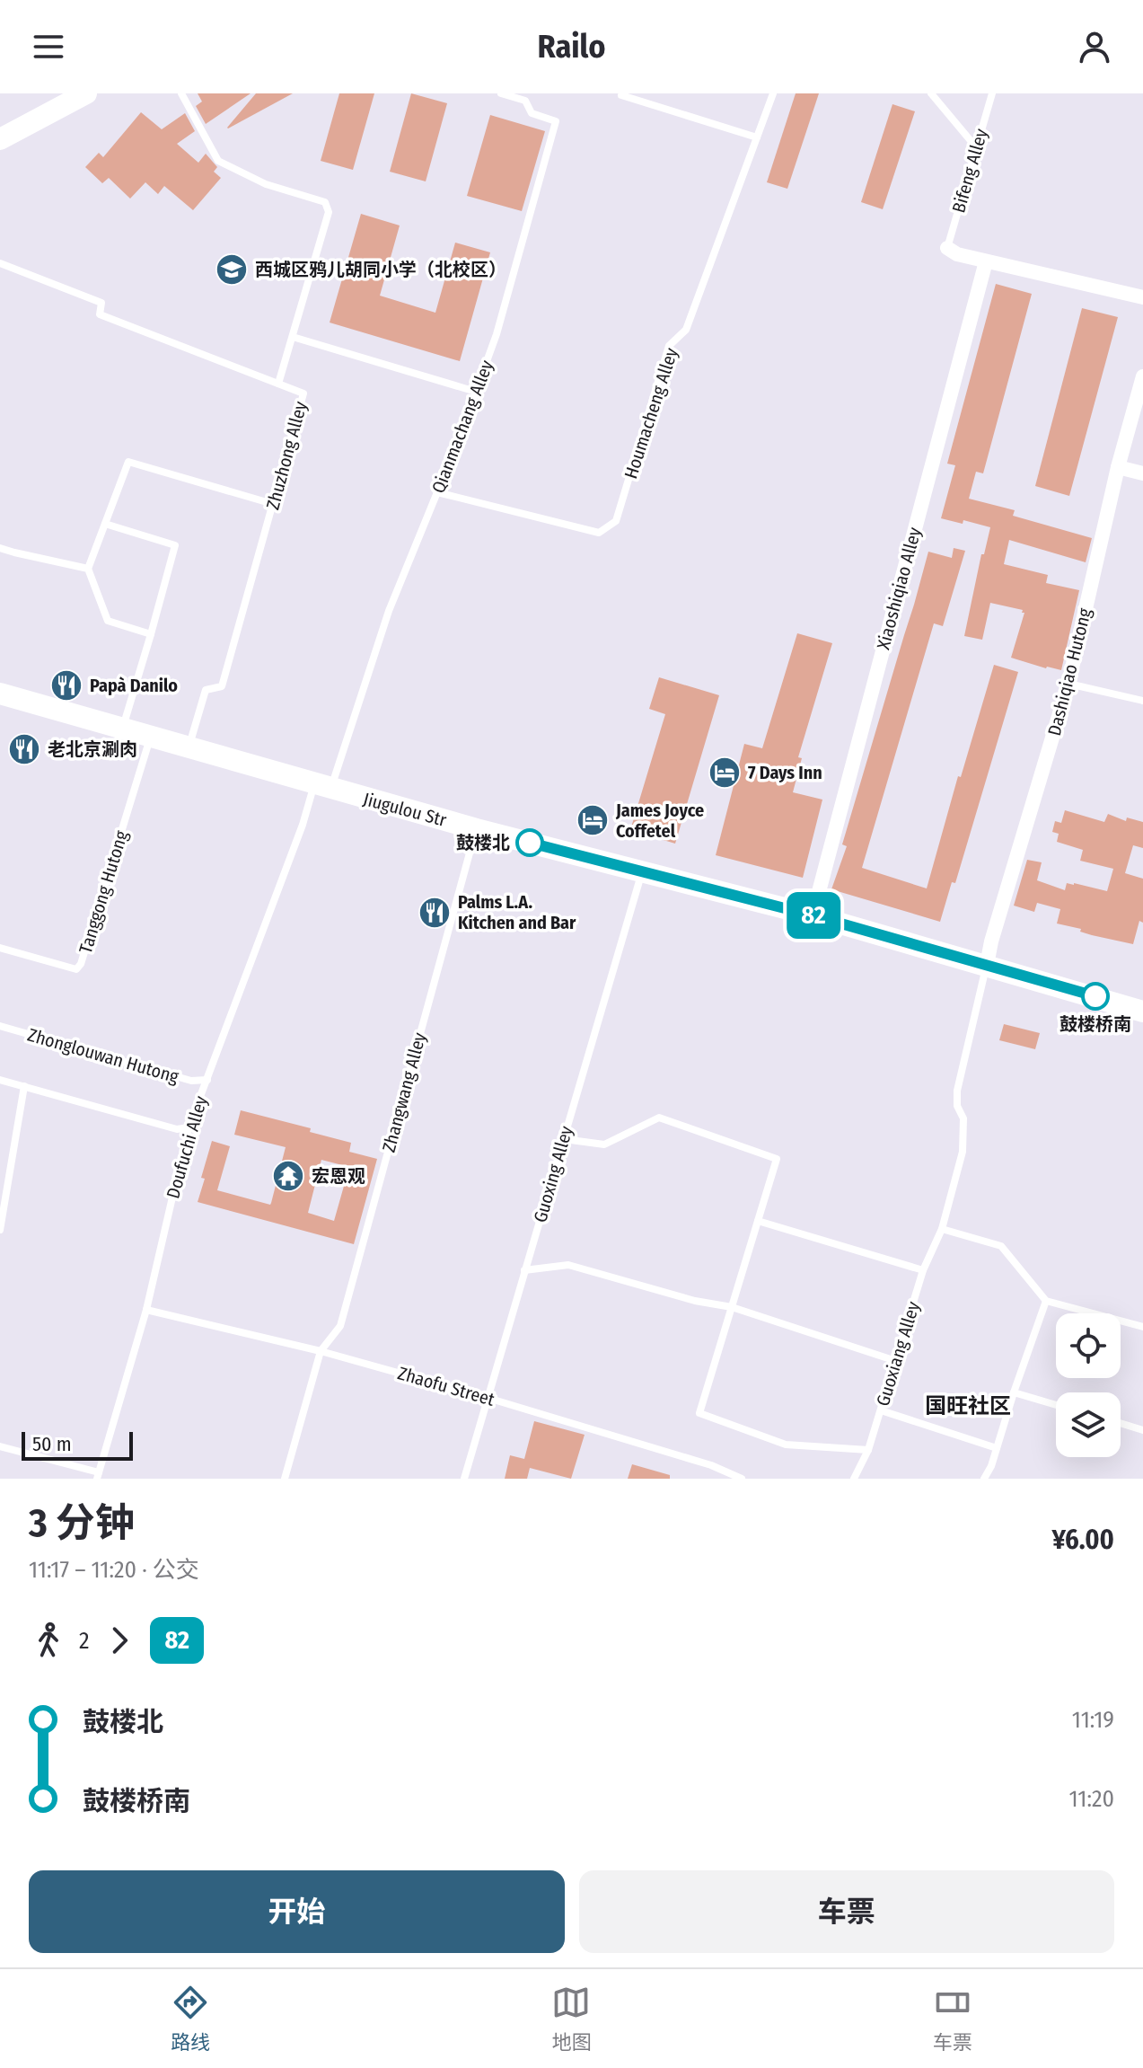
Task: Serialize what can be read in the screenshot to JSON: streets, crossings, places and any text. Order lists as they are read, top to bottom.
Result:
{
  "streets": {
    "main road": ["Jiugulou Str"],
    "street": ["Xiaoshiqiao Alley", "Dashiqiao Hutong"],
    "lane": [
      "Bifeng Alley",
      "Houmacheng Alley",
      "Qianmachang Alley",
      "Zhuzhong Alley",
      "Tanggong Hutong",
      "Zhonglouwan Hutong",
      "Zhangwang Alley",
      "Doufuchi Alley",
      "Guoxing Alley",
      "Guoxiang Alley",
      "Zhaofu Street"
    ]
  },
  "crossings": [
    ["Houmacheng Alley", "Qianmachang Alley"],
    ["Qianmachang Alley", "Jiugulou Str"],
    ["Qianmachang Alley", "Doufuchi Alley"],
    ["Zhuzhong Alley", "Jiugulou Str"],
    ["Xiaoshiqiao Alley", "Jiugulou Str"],
    ["Dashiqiao Hutong", "Jiugulou Str"],
    ["Dashiqiao Hutong", "Guoxiang Alley"],
    ["Jiugulou Str", "Tanggong Hutong"],
    ["Jiugulou Str", "Zhangwang Alley"],
    ["Jiugulou Str", "Doufuchi Alley"],
    ["Jiugulou Str", "Guoxing Alley"],
    ["Jiugulou Str", "Guoxiang Alley"],
    ["Zhonglouwan Hutong", "Doufuchi Alley"],
    ["Zhangwang Alley", "Zhaofu Street"],
    ["Doufuchi Alley", "Zhaofu Street"],
    ["Guoxing Alley", "Zhaofu Street"]
  ],
  "districts": ["国旺社区"],
  "places": {
    "school or university": ["西城区鸦儿胡同小学（北校区）"],
    "restaurant": ["Papà Danilo", "老北京涮肉", "Palms L.A. Kitchen and Bar"],
    "hotel": ["7 Days Inn", "James Joyce Coffetel"],
    "other": ["鼓楼北", "鼓楼桥南"],
    "temple": ["宏恩观"]
  },
  "lines": ["bus line 82"],
  "scale_bar": "50 m",
  "page": {
    "header": "Railo",
    "on_map": "82",
    "scale": "50 m",
    "heading": ["3 分钟", "11:17 – 11:20 · 公交", "¥6.00"],
    "legs": ["2", "82"],
    "list": [
      {
        "name": "鼓楼北",
        "value": "11:19"
      },
      {
        "name": "鼓楼桥南",
        "value": "11:20"
      }
    ],
    "buttons": ["开始", "车票"],
    "tabs": ["路线", "地图", "车票"]
  }
}
